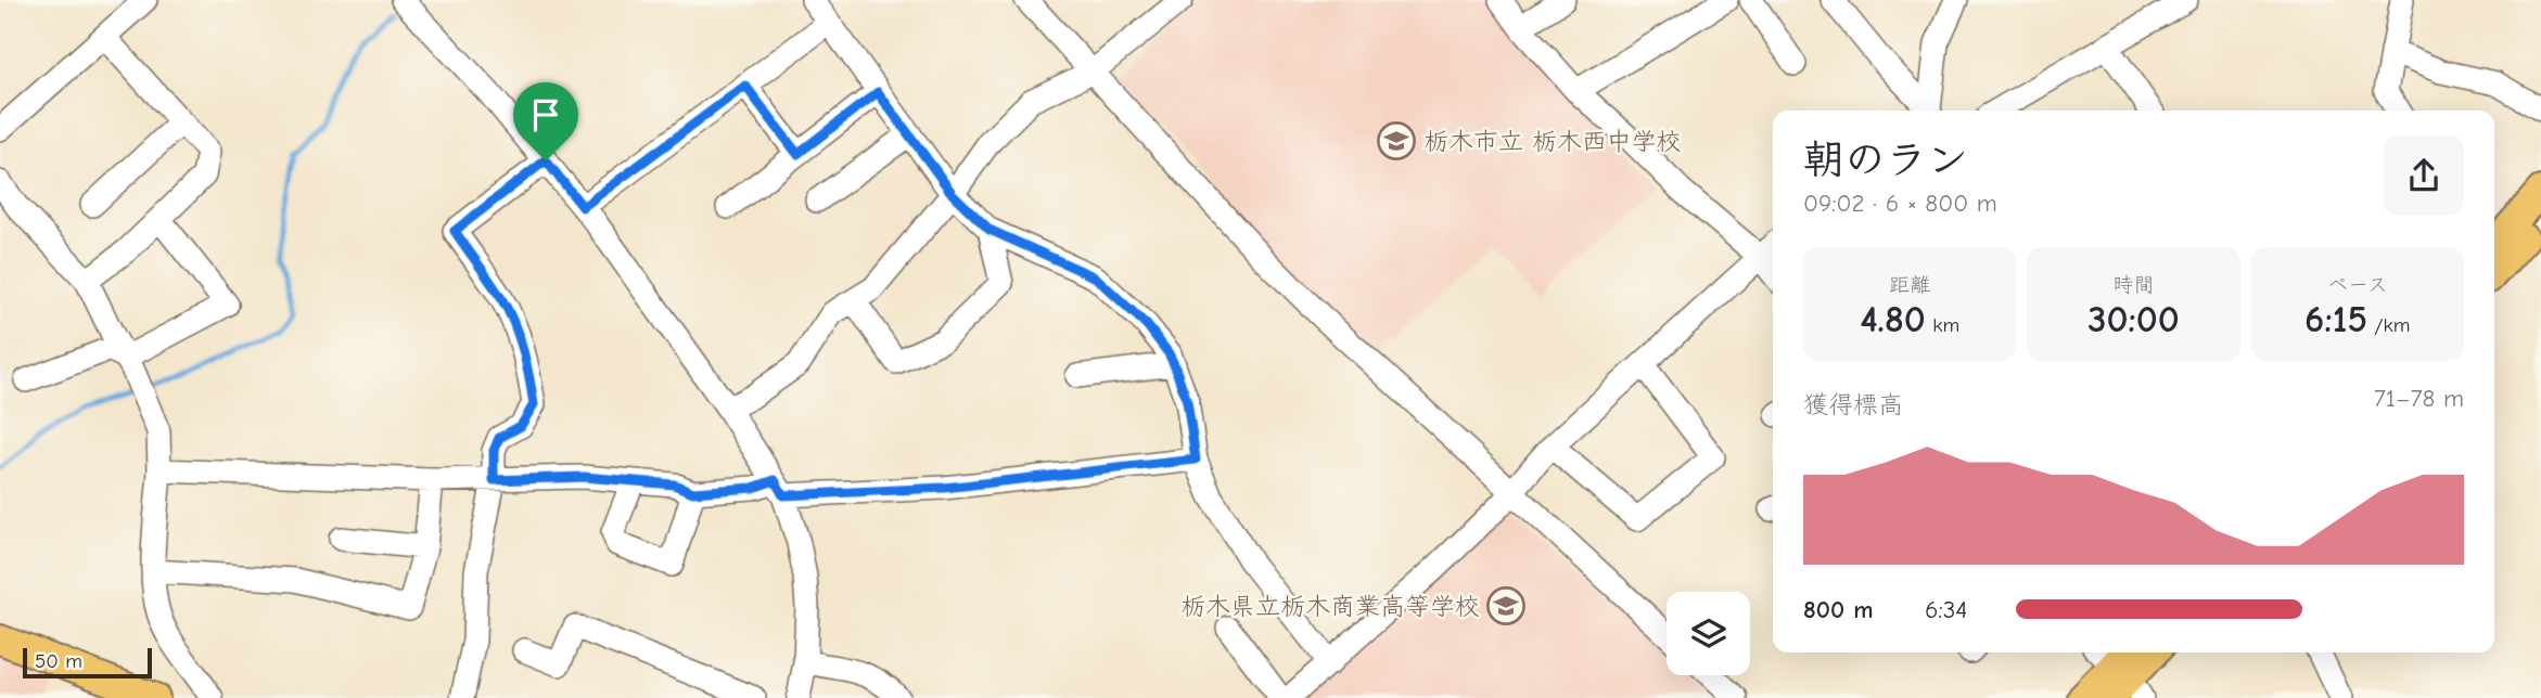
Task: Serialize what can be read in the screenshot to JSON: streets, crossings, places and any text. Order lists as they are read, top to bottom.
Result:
{
  "places": {
    "school or university": ["栃木市立 栃木西中学校", "栃木県立栃木商業高等学校"]
  },
  "scale_bar": "50 m",
  "page": {
    "heading": ["朝のラン", "09:02 · 6 × 800 m"],
    "stats": [
      ["距離", "4.80 km"],
      ["時間", "30:00"],
      ["ペース", "6:15 /km"]
    ],
    "chart": ["獲得標高", "71–78 m"],
    "list": [
      {
        "name": "800 m",
        "note": "6:34"
      }
    ],
    "scale": "50 m"
  }
}
